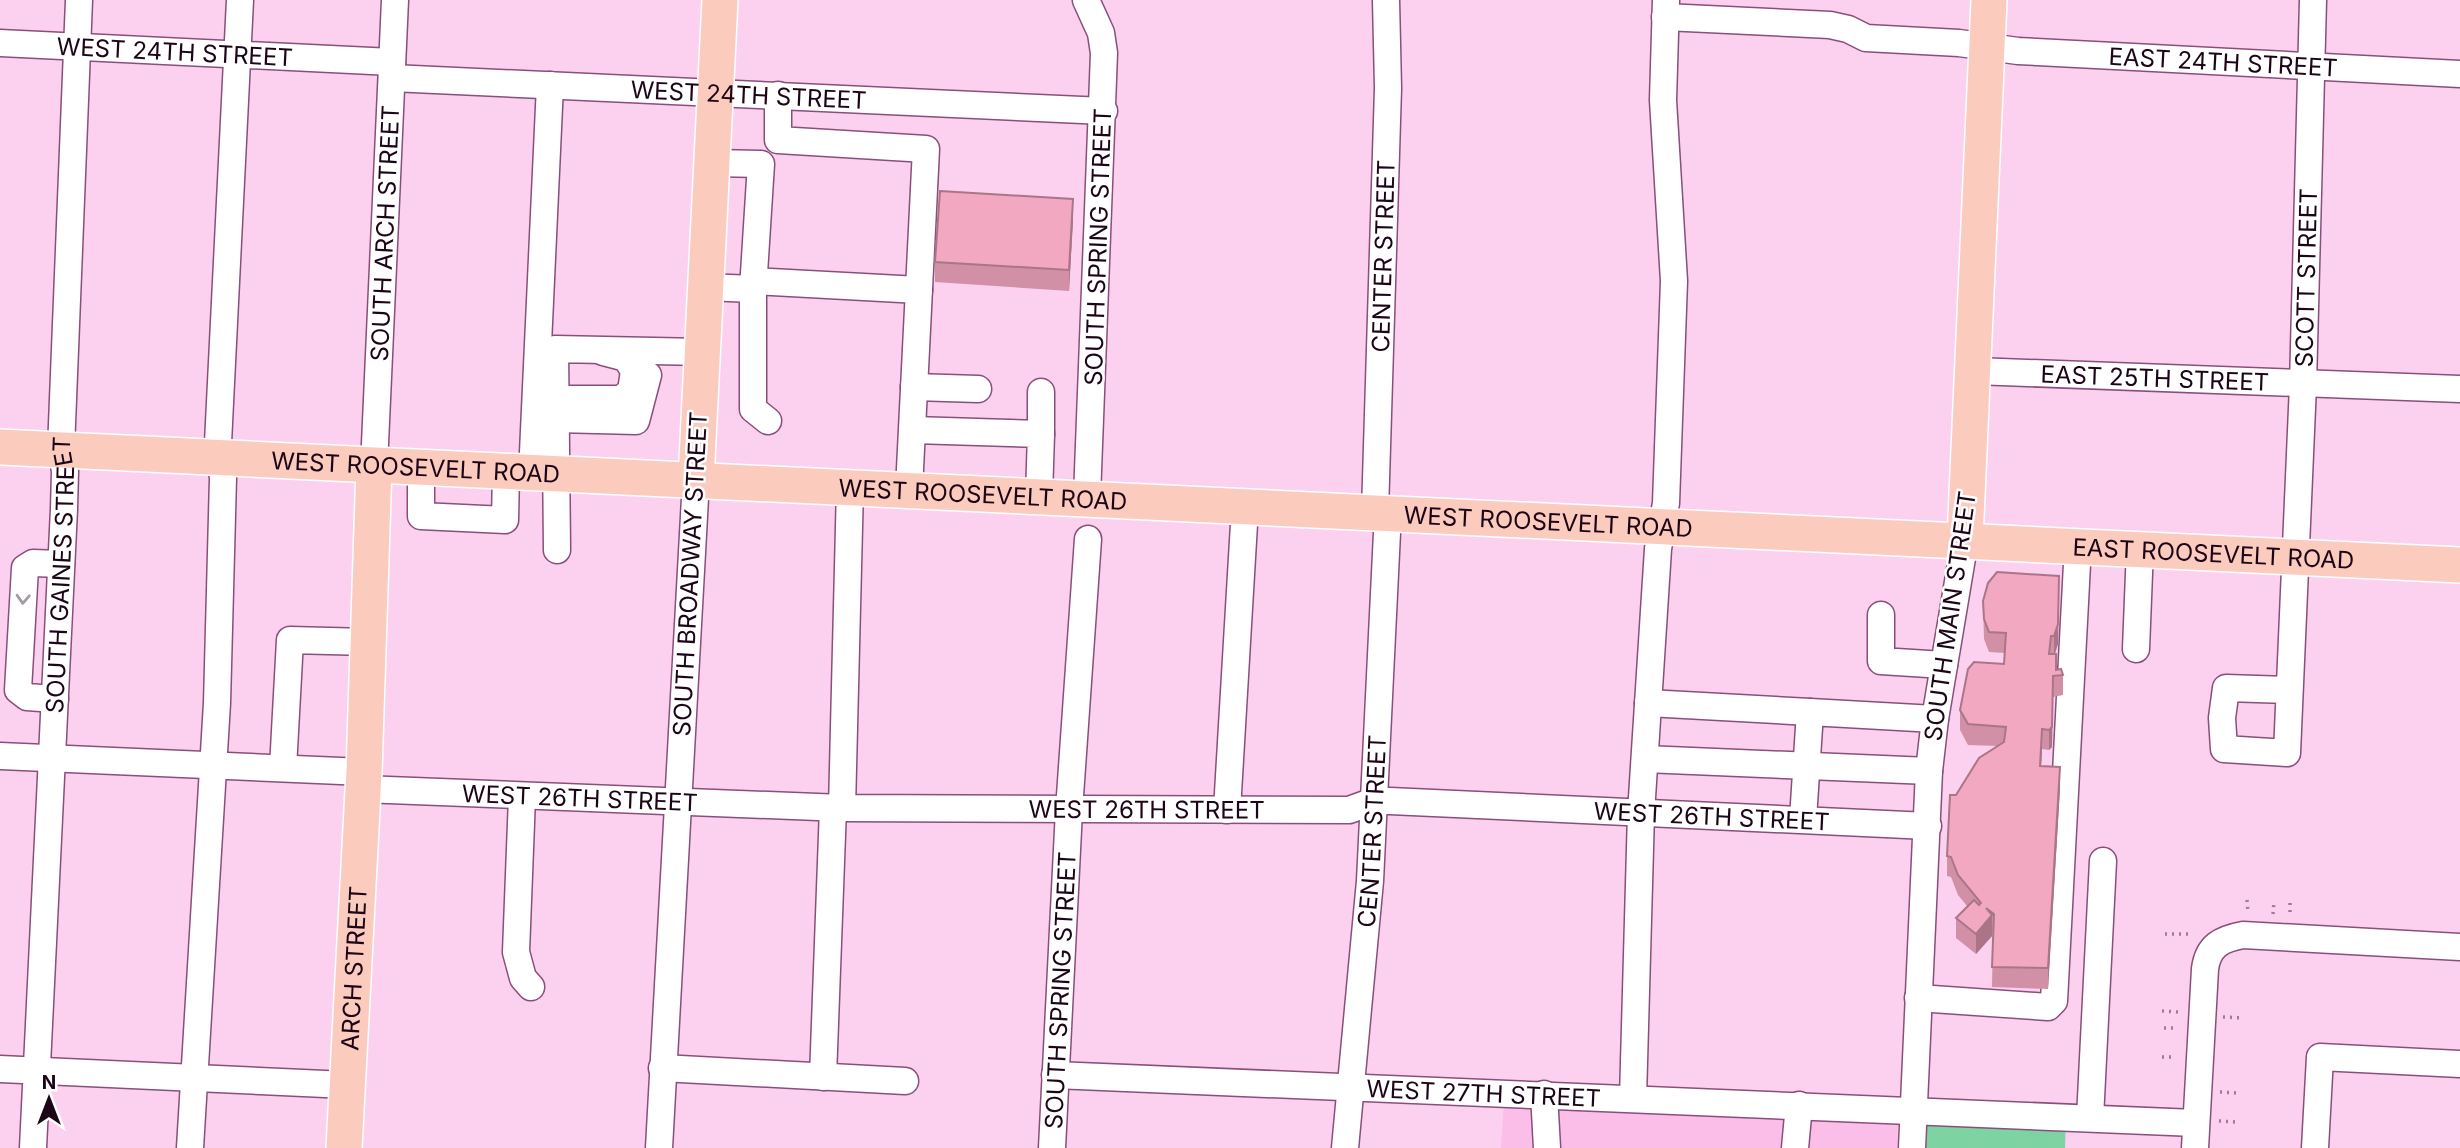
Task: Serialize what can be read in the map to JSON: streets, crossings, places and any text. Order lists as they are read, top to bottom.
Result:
{
  "streets": {
    "main road": [
      "WEST ROOSEVELT ROAD",
      "EAST ROOSEVELT ROAD",
      "SOUTH BROADWAY STREET",
      "SOUTH MAIN STREET",
      "ARCH STREET"
    ],
    "street": [
      "WEST 24TH STREET",
      "EAST 24TH STREET",
      "SOUTH ARCH STREET",
      "SOUTH SPRING STREET",
      "CENTER STREET",
      "SCOTT STREET",
      "EAST 25TH STREET",
      "SOUTH GAINES STREET",
      "WEST 26TH STREET",
      "WEST 27TH STREET"
    ]
  },
  "crossings": [
    ["WEST 24TH STREET", "SOUTH ARCH STREET"],
    ["WEST 24TH STREET", "SOUTH SPRING STREET"],
    ["WEST 24TH STREET", "SOUTH GAINES STREET"],
    ["WEST 24TH STREET", "SOUTH BROADWAY STREET"],
    ["EAST 24TH STREET", "SCOTT STREET"],
    ["EAST 24TH STREET", "SOUTH MAIN STREET"],
    ["SOUTH ARCH STREET", "WEST ROOSEVELT ROAD"],
    ["SOUTH ARCH STREET", "ARCH STREET"],
    ["SOUTH SPRING STREET", "WEST ROOSEVELT ROAD"],
    ["SOUTH SPRING STREET", "WEST 26TH STREET"],
    ["SOUTH SPRING STREET", "WEST 27TH STREET"],
    ["CENTER STREET", "WEST ROOSEVELT ROAD"],
    ["CENTER STREET", "WEST 26TH STREET"],
    ["CENTER STREET", "WEST 27TH STREET"],
    ["SCOTT STREET", "EAST 25TH STREET"],
    ["SCOTT STREET", "EAST ROOSEVELT ROAD"],
    ["EAST 25TH STREET", "SOUTH MAIN STREET"],
    ["WEST ROOSEVELT ROAD", "EAST ROOSEVELT ROAD"],
    ["WEST ROOSEVELT ROAD", "SOUTH GAINES STREET"],
    ["WEST ROOSEVELT ROAD", "SOUTH BROADWAY STREET"],
    ["WEST ROOSEVELT ROAD", "SOUTH MAIN STREET"],
    ["WEST ROOSEVELT ROAD", "ARCH STREET"],
    ["EAST ROOSEVELT ROAD", "SOUTH MAIN STREET"],
    ["SOUTH GAINES STREET", "WEST 26TH STREET"],
    ["SOUTH BROADWAY STREET", "WEST 26TH STREET"],
    ["SOUTH MAIN STREET", "WEST 26TH STREET"],
    ["SOUTH MAIN STREET", "WEST 27TH STREET"],
    ["WEST 26TH STREET", "ARCH STREET"]
  ],
  "north": "top"
}
